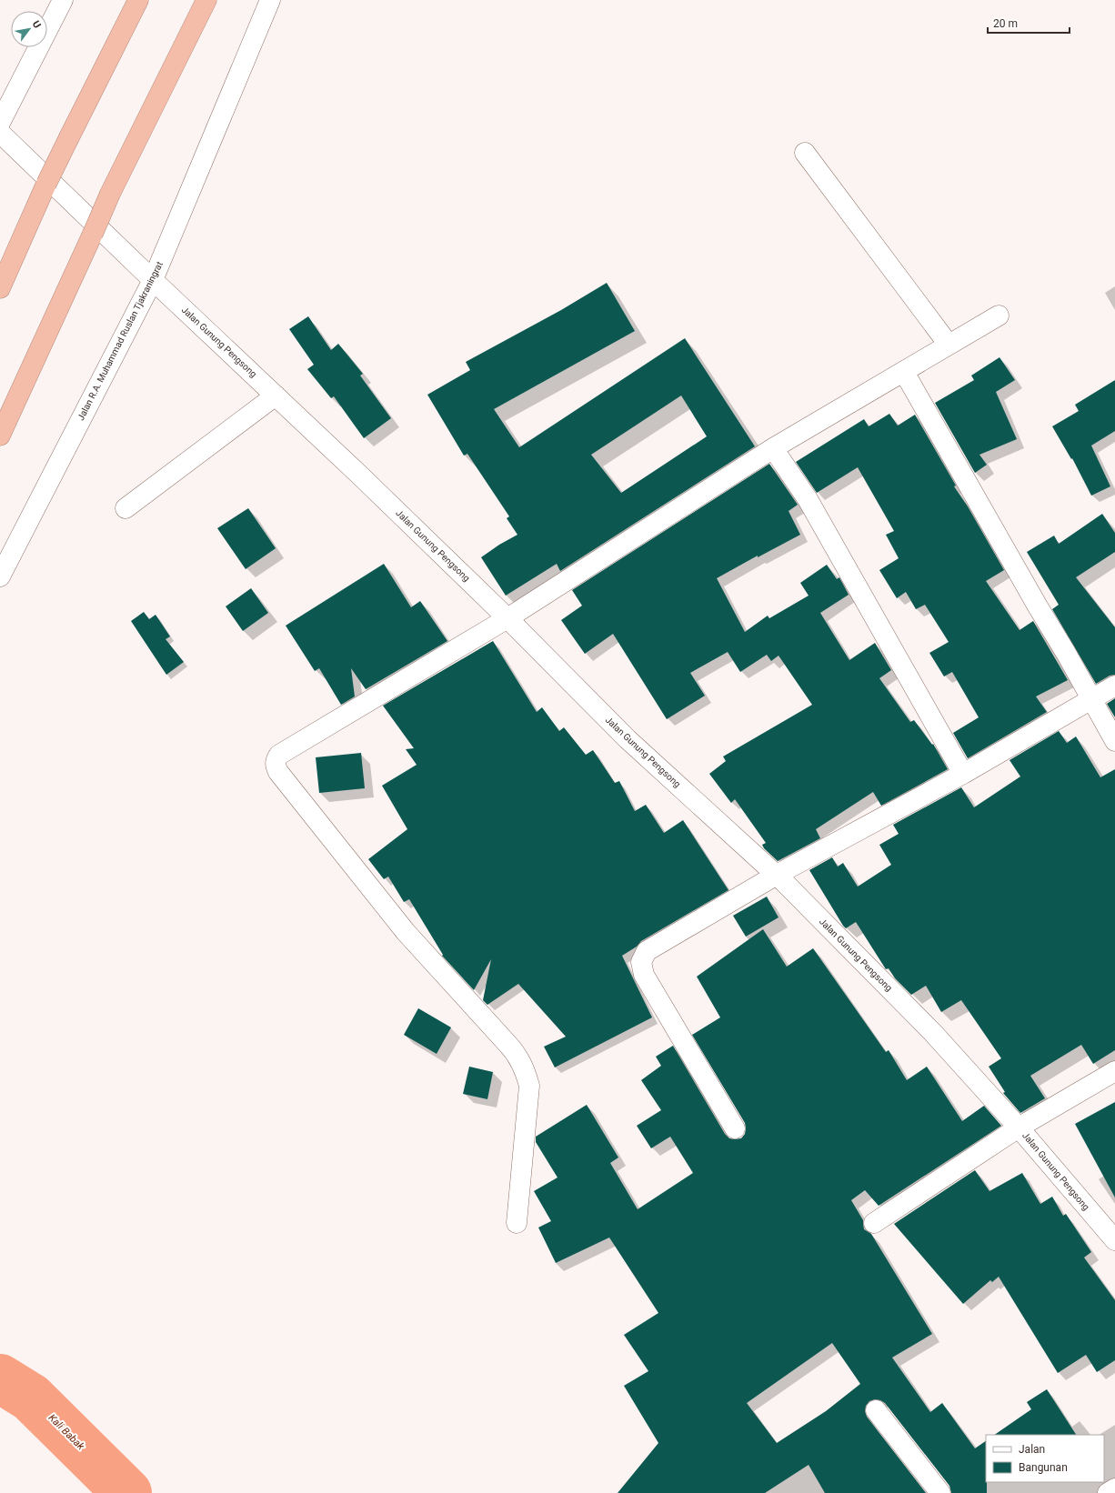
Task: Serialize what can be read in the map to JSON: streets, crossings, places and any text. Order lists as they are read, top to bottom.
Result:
{
  "streets": {
    "street": ["Jalan R.A. Muhammad Ruslan Tjakraningrat", "Jalan Gunung Pengsong"]
  },
  "crossings": [
    ["Jalan R.A. Muhammad Ruslan Tjakraningrat", "Jalan Gunung Pengsong"]
  ],
  "water": ["Kali Babak"],
  "legend": ["Jalan", "Bangunan"],
  "scale_bar": "20 m",
  "north": "top right"
}
